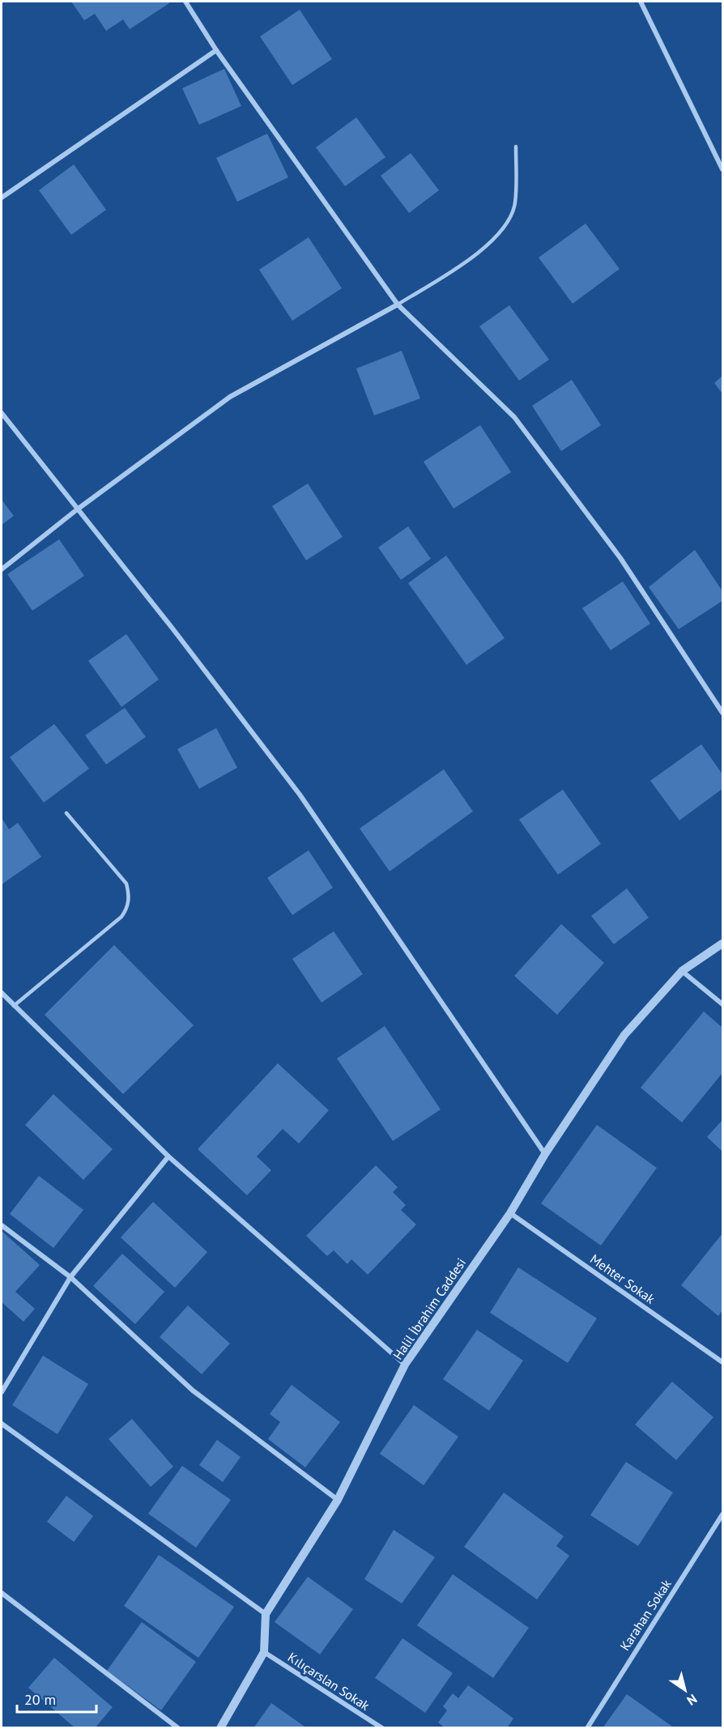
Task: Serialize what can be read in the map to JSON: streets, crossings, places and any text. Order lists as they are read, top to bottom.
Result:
{
  "streets": {
    "street": [
      "Mehter Sokak",
      "Halil İbrahim Caddesi",
      "Karahan Sokak",
      "Kılıçarslan Sokak"
    ]
  },
  "crossings": [
    ["Mehter Sokak", "Halil İbrahim Caddesi"],
    ["Halil İbrahim Caddesi", "Kılıçarslan Sokak"]
  ],
  "scale_bar": "20 m",
  "north": "bottom right"
}
